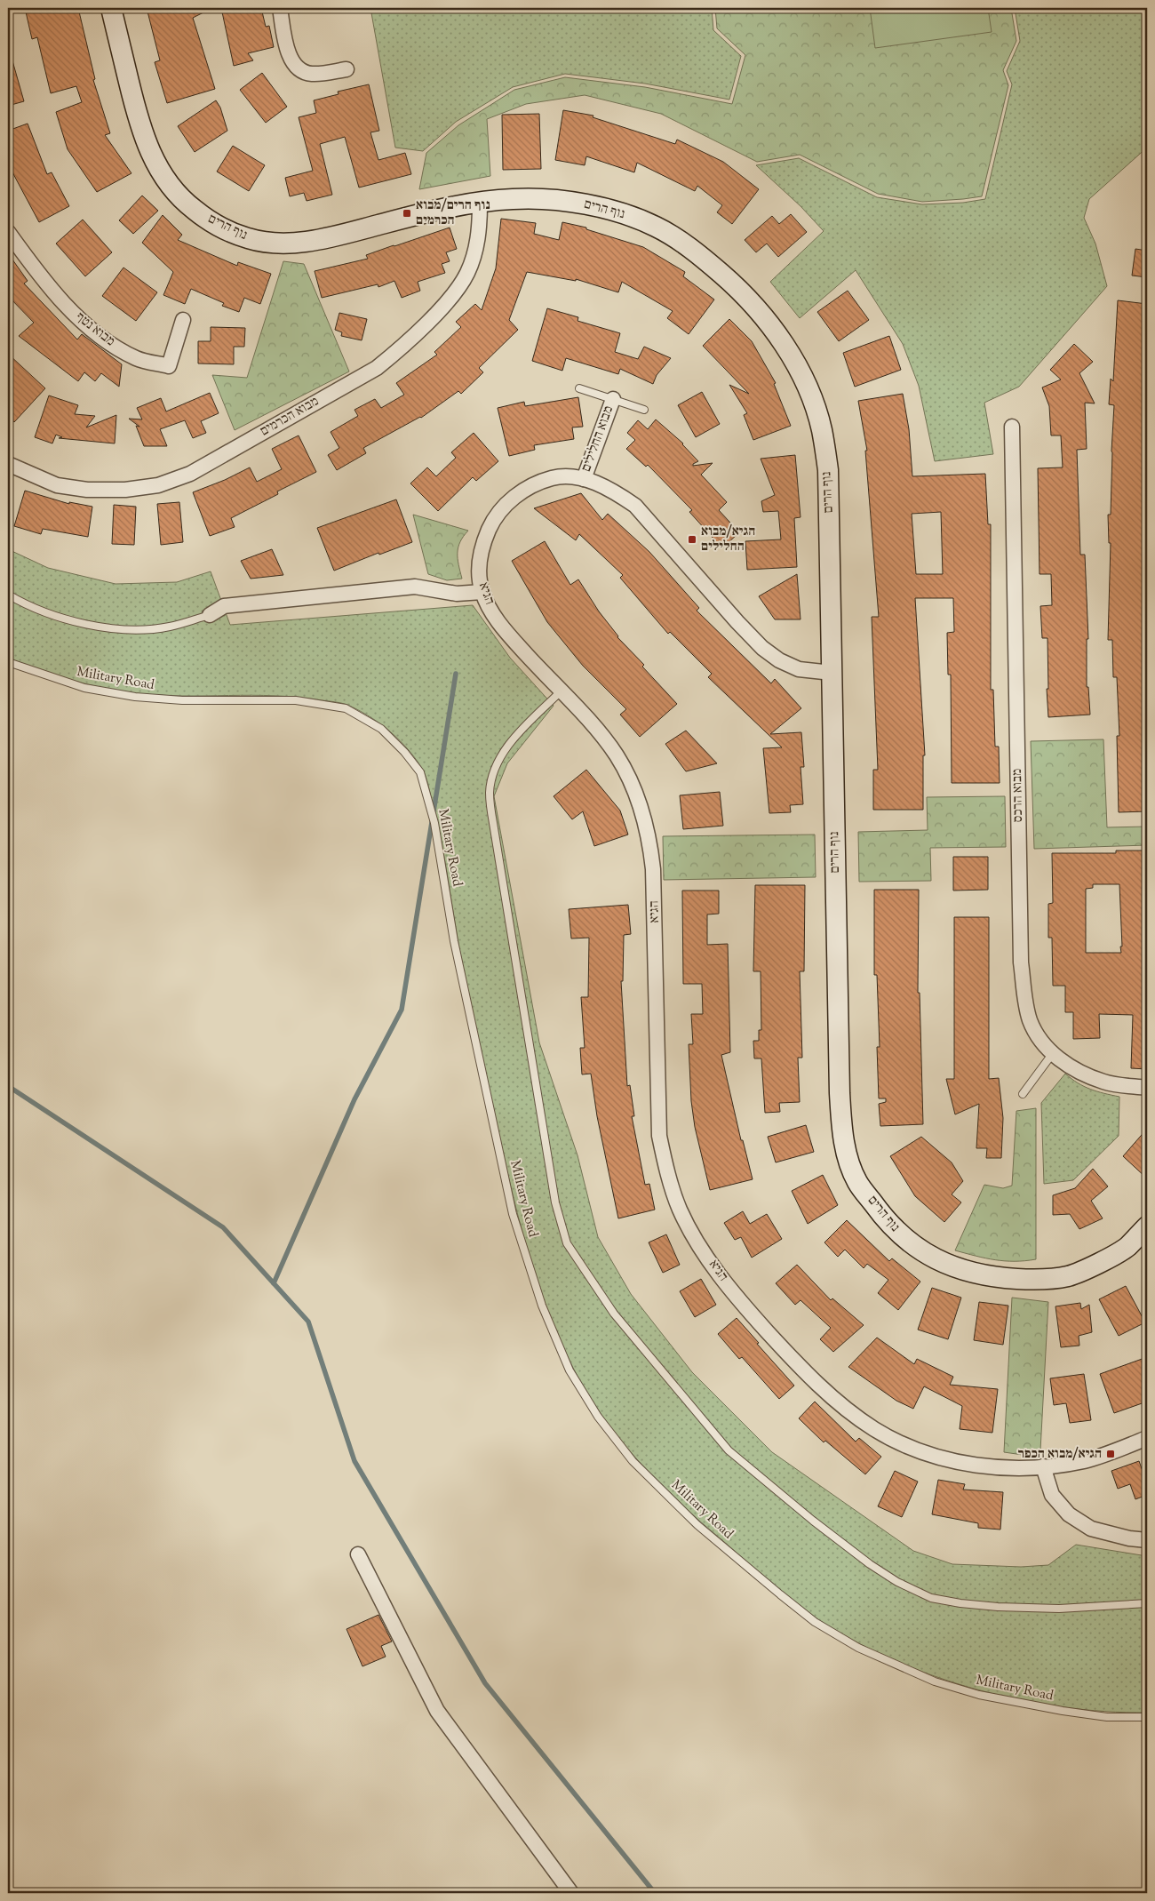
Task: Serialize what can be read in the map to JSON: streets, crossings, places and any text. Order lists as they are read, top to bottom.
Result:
{
  "streets": {
    "street": [
      "נוף הרים",
      "מבוא נטף",
      "מבוא הכרמים",
      "מבוא החלילים",
      "הגיא",
      "מבוא הרכס"
    ],
    "lane": ["Military Road"]
  },
  "crossings": [
    ["נוף הרים", "מבוא הכרמים"],
    ["נוף הרים", "הגיא"],
    ["מבוא החלילים", "הגיא"]
  ],
  "places": {
    "transit": ["נוף הרים/מבוא הכרמים", "הגיא/מבוא החלילים", "הגיא/מבוא הכפר"]
  }
}
